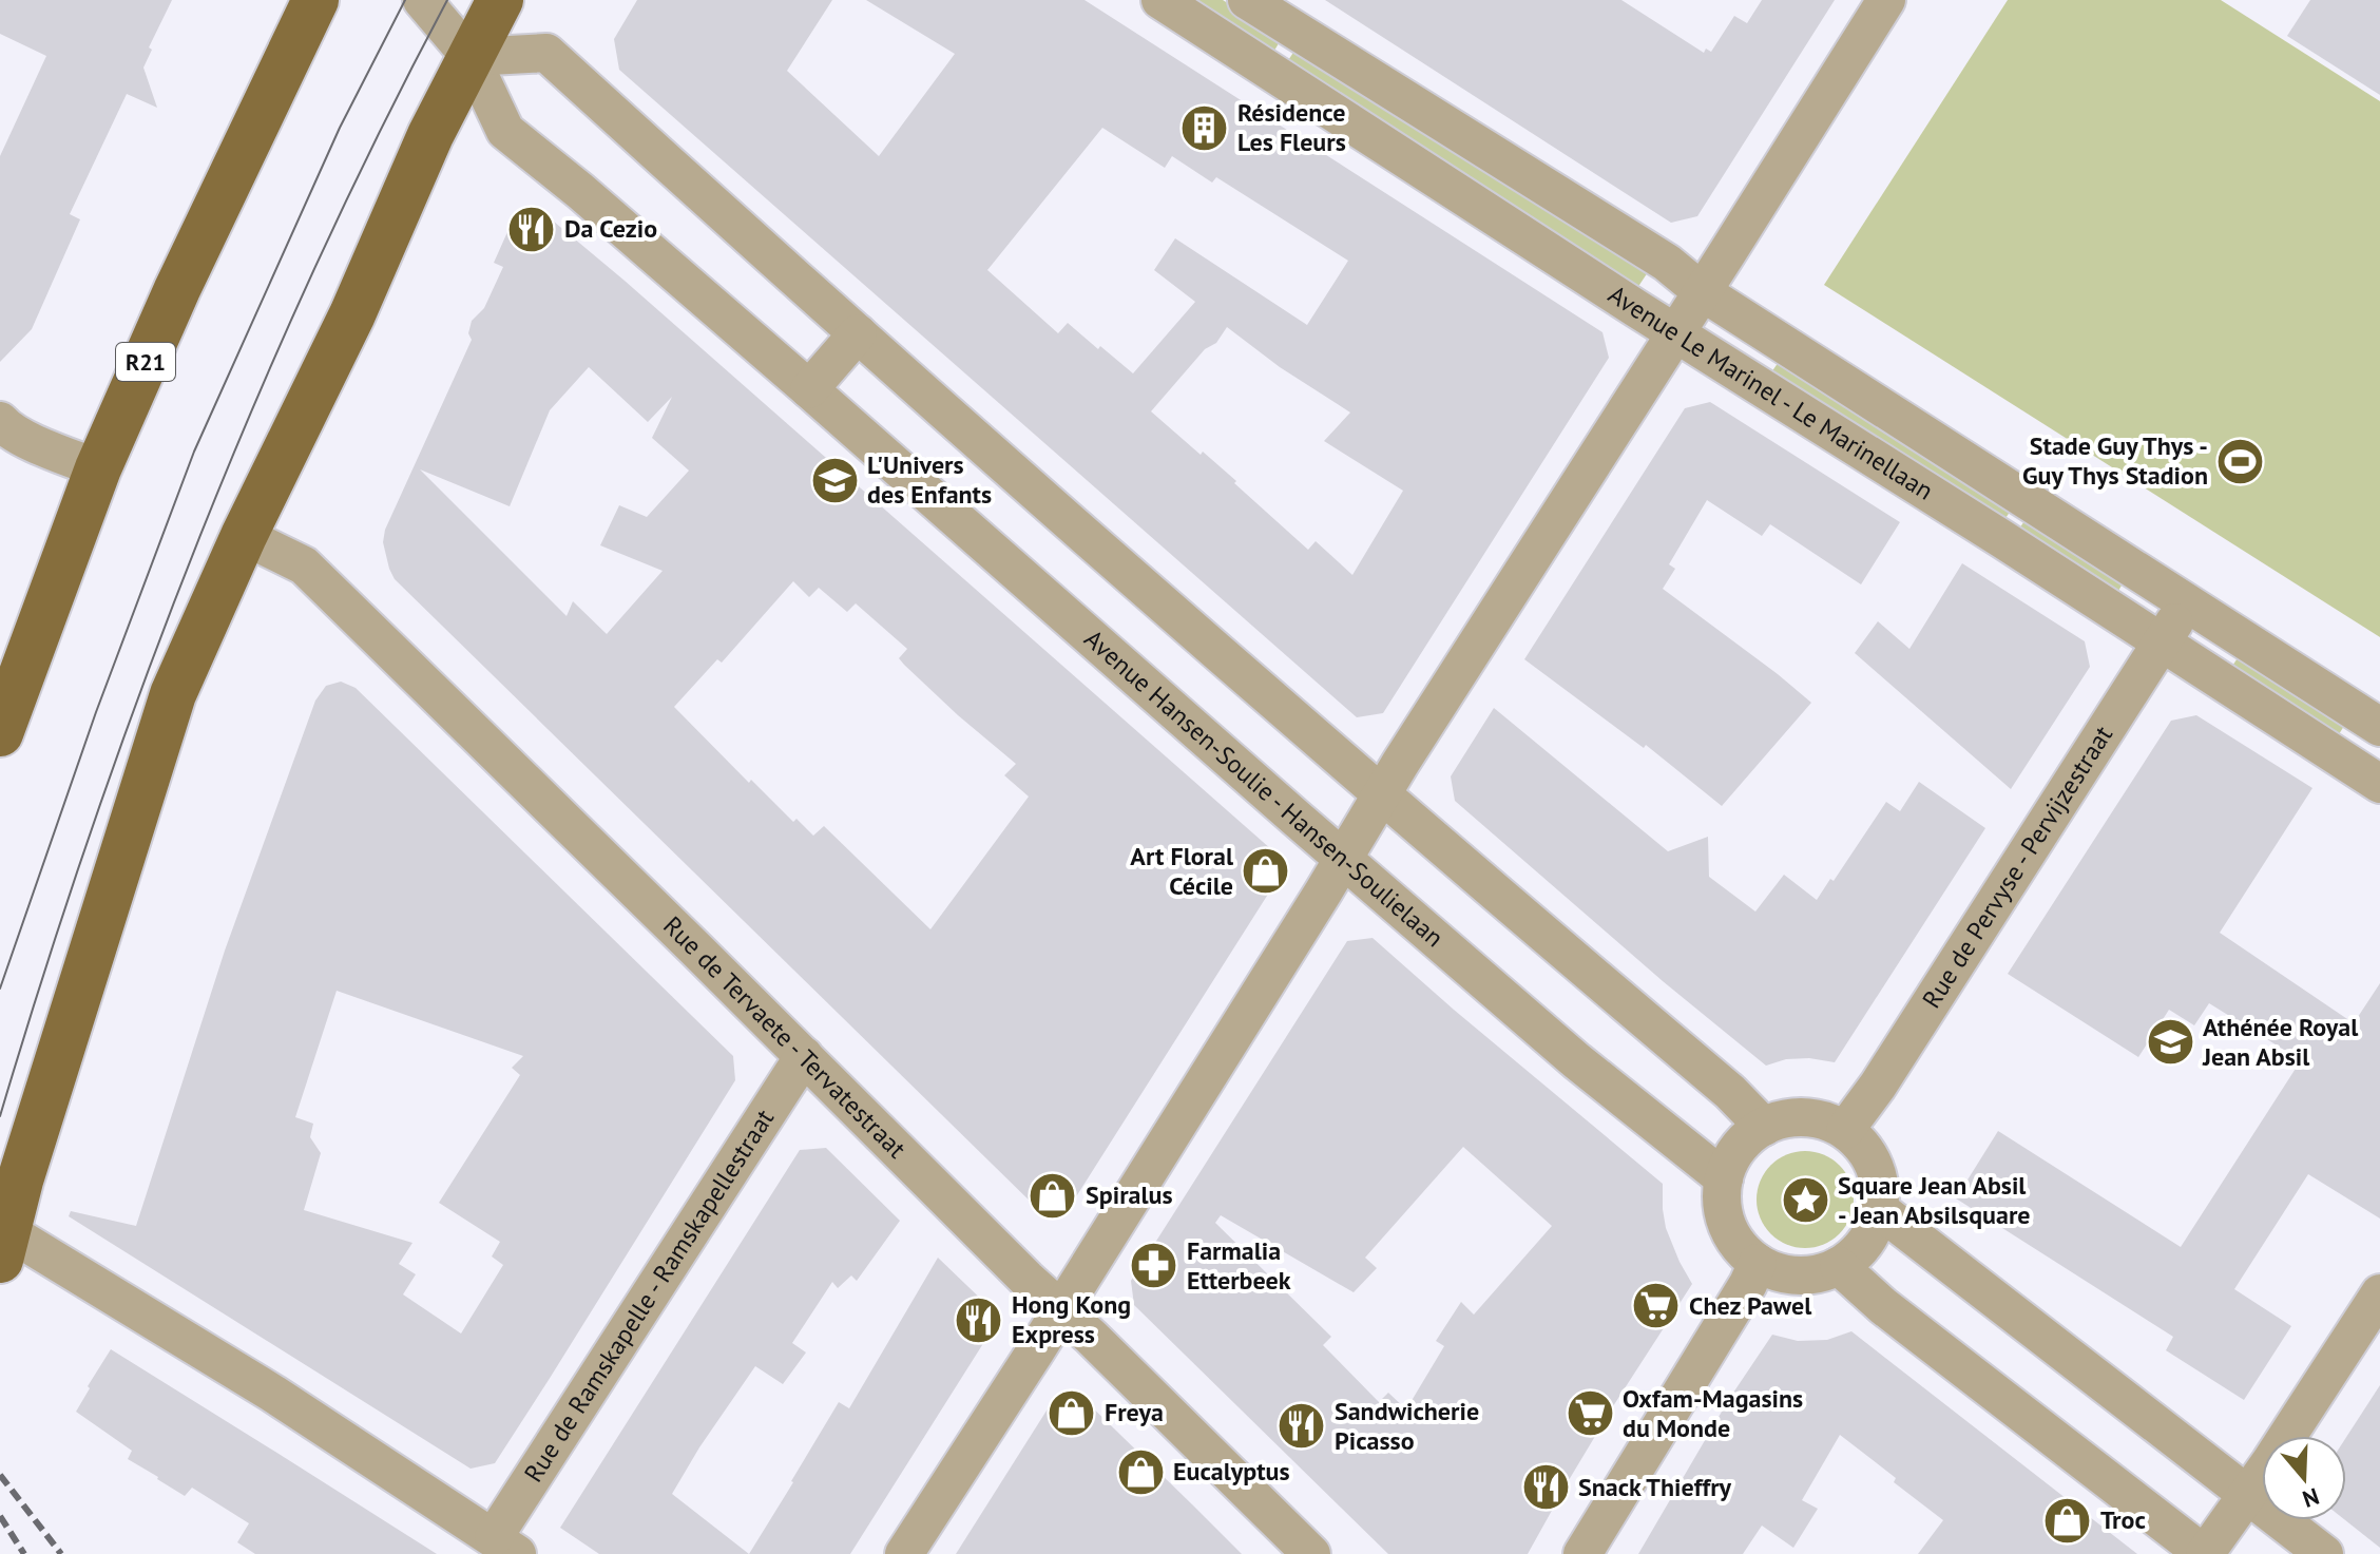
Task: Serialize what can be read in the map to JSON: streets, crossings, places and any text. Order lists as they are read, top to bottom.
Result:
{
  "streets": {
    "main road": ["R21"],
    "street": [
      "Avenue Le Marinel - Le Marinellaan",
      "Avenue Hansen-Soulie - Hansen-Soulielaan",
      "Rue de Pervyse - Pervijzestraat",
      "Rue de Tervaete - Tervatestraat",
      "Rue de Ramskapelle - Ramskapellestraat"
    ]
  },
  "crossings": [
    ["Avenue Le Marinel - Le Marinellaan", "Rue de Pervyse - Pervijzestraat"],
    ["Avenue Hansen-Soulie - Hansen-Soulielaan", "Rue de Pervyse - Pervijzestraat"],
    ["Rue de Tervaete - Tervatestraat", "Rue de Ramskapelle - Ramskapellestraat"]
  ],
  "places": {
    "building": ["Résidence Les Fleurs"],
    "restaurant": [
      "Da Cezio",
      "Hong Kong Express",
      "Sandwicherie Picasso",
      "Snack Thieffry"
    ],
    "sports": ["Stade Guy Thys - Guy Thys Stadion"],
    "school or university": ["L'Univers des Enfants", "Athénée Royal Jean Absil"],
    "shop": [
      "Art Floral Cécile",
      "Spiralus",
      "Freya",
      "Eucalyptus",
      "Troc"
    ],
    "place": ["Square Jean Absil - Jean Absilsquare"],
    "pharmacy": ["Farmalia Etterbeek"],
    "supermarket": ["Chez Pawel", "Oxfam-Magasins du Monde"]
  },
  "north": "bottom"
}
